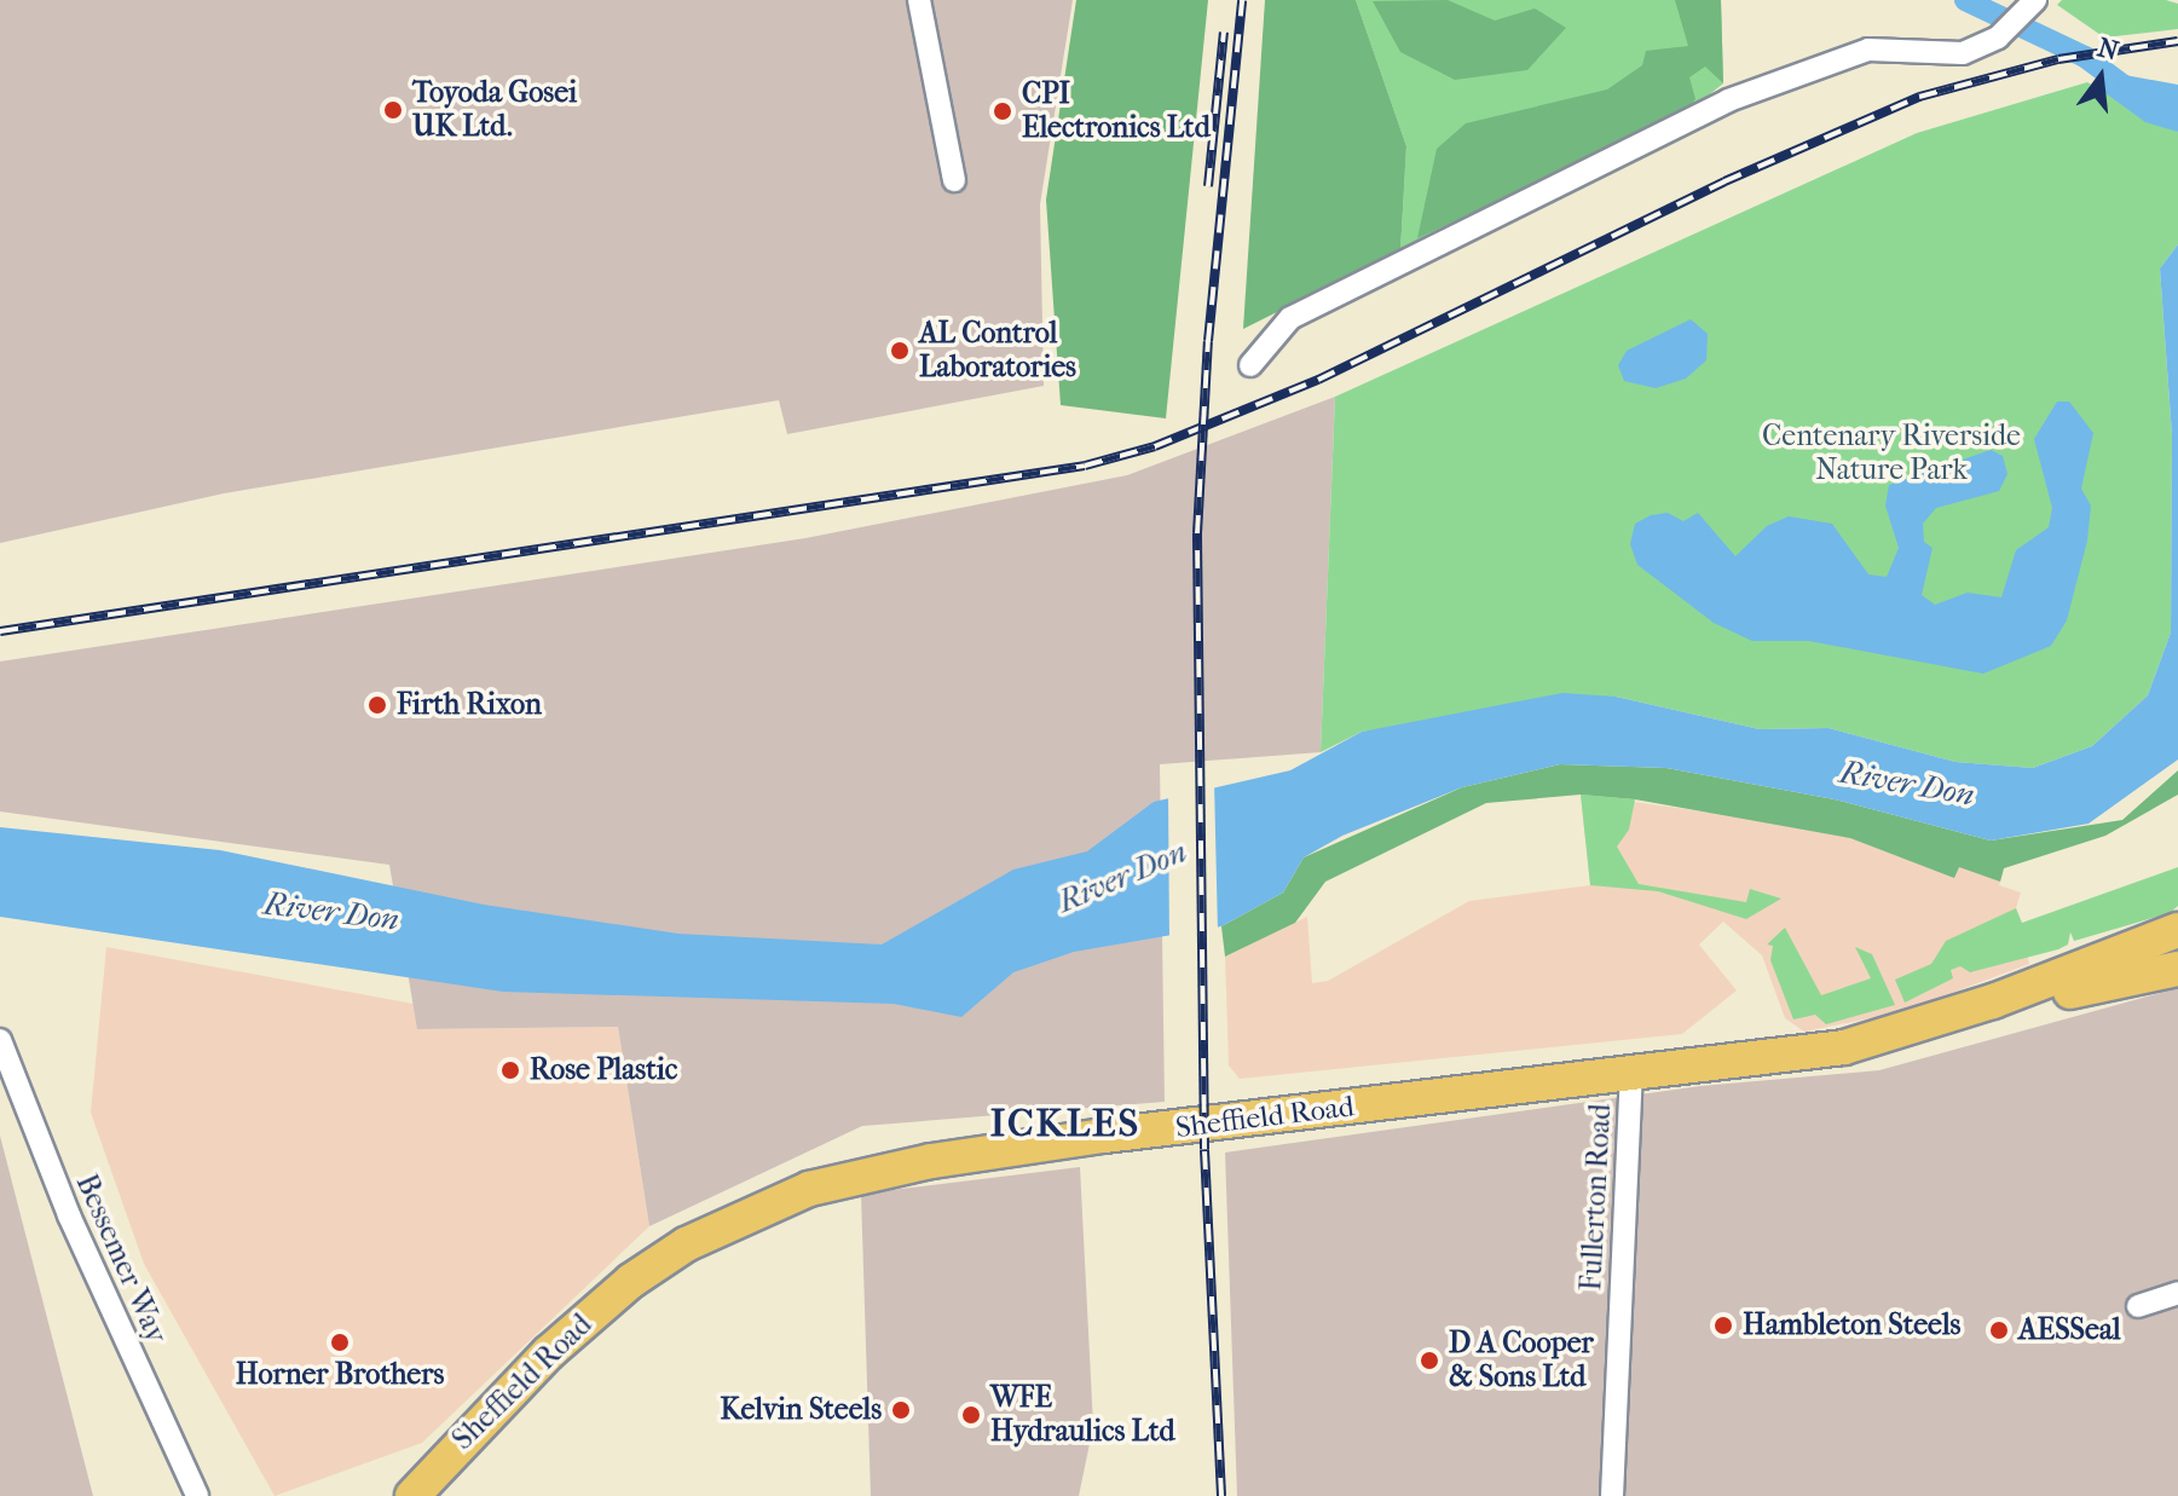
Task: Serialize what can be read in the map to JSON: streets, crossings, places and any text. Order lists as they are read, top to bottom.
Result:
{
  "streets": {
    "main road": ["Sheffield Road"],
    "street": ["Fullerton Road", "Bessemer Way"]
  },
  "crossings": [
    ["Sheffield Road", "Fullerton Road"]
  ],
  "districts": ["ICKLES"],
  "water": ["River Don"],
  "parks": ["Centenary Riverside Nature Park"],
  "places": [
    "Toyoda Gosei UK Ltd.",
    "CPI Electronics Ltd",
    "AL Control Laboratories",
    "Firth Rixon",
    "Rose Plastic",
    "Hambleton Steels",
    "AESSeal",
    "Horner Brothers",
    "D A Cooper & Sons Ltd",
    "Kelvin Steels",
    "WFE Hydraulics Ltd"
  ],
  "north": "top"
}
